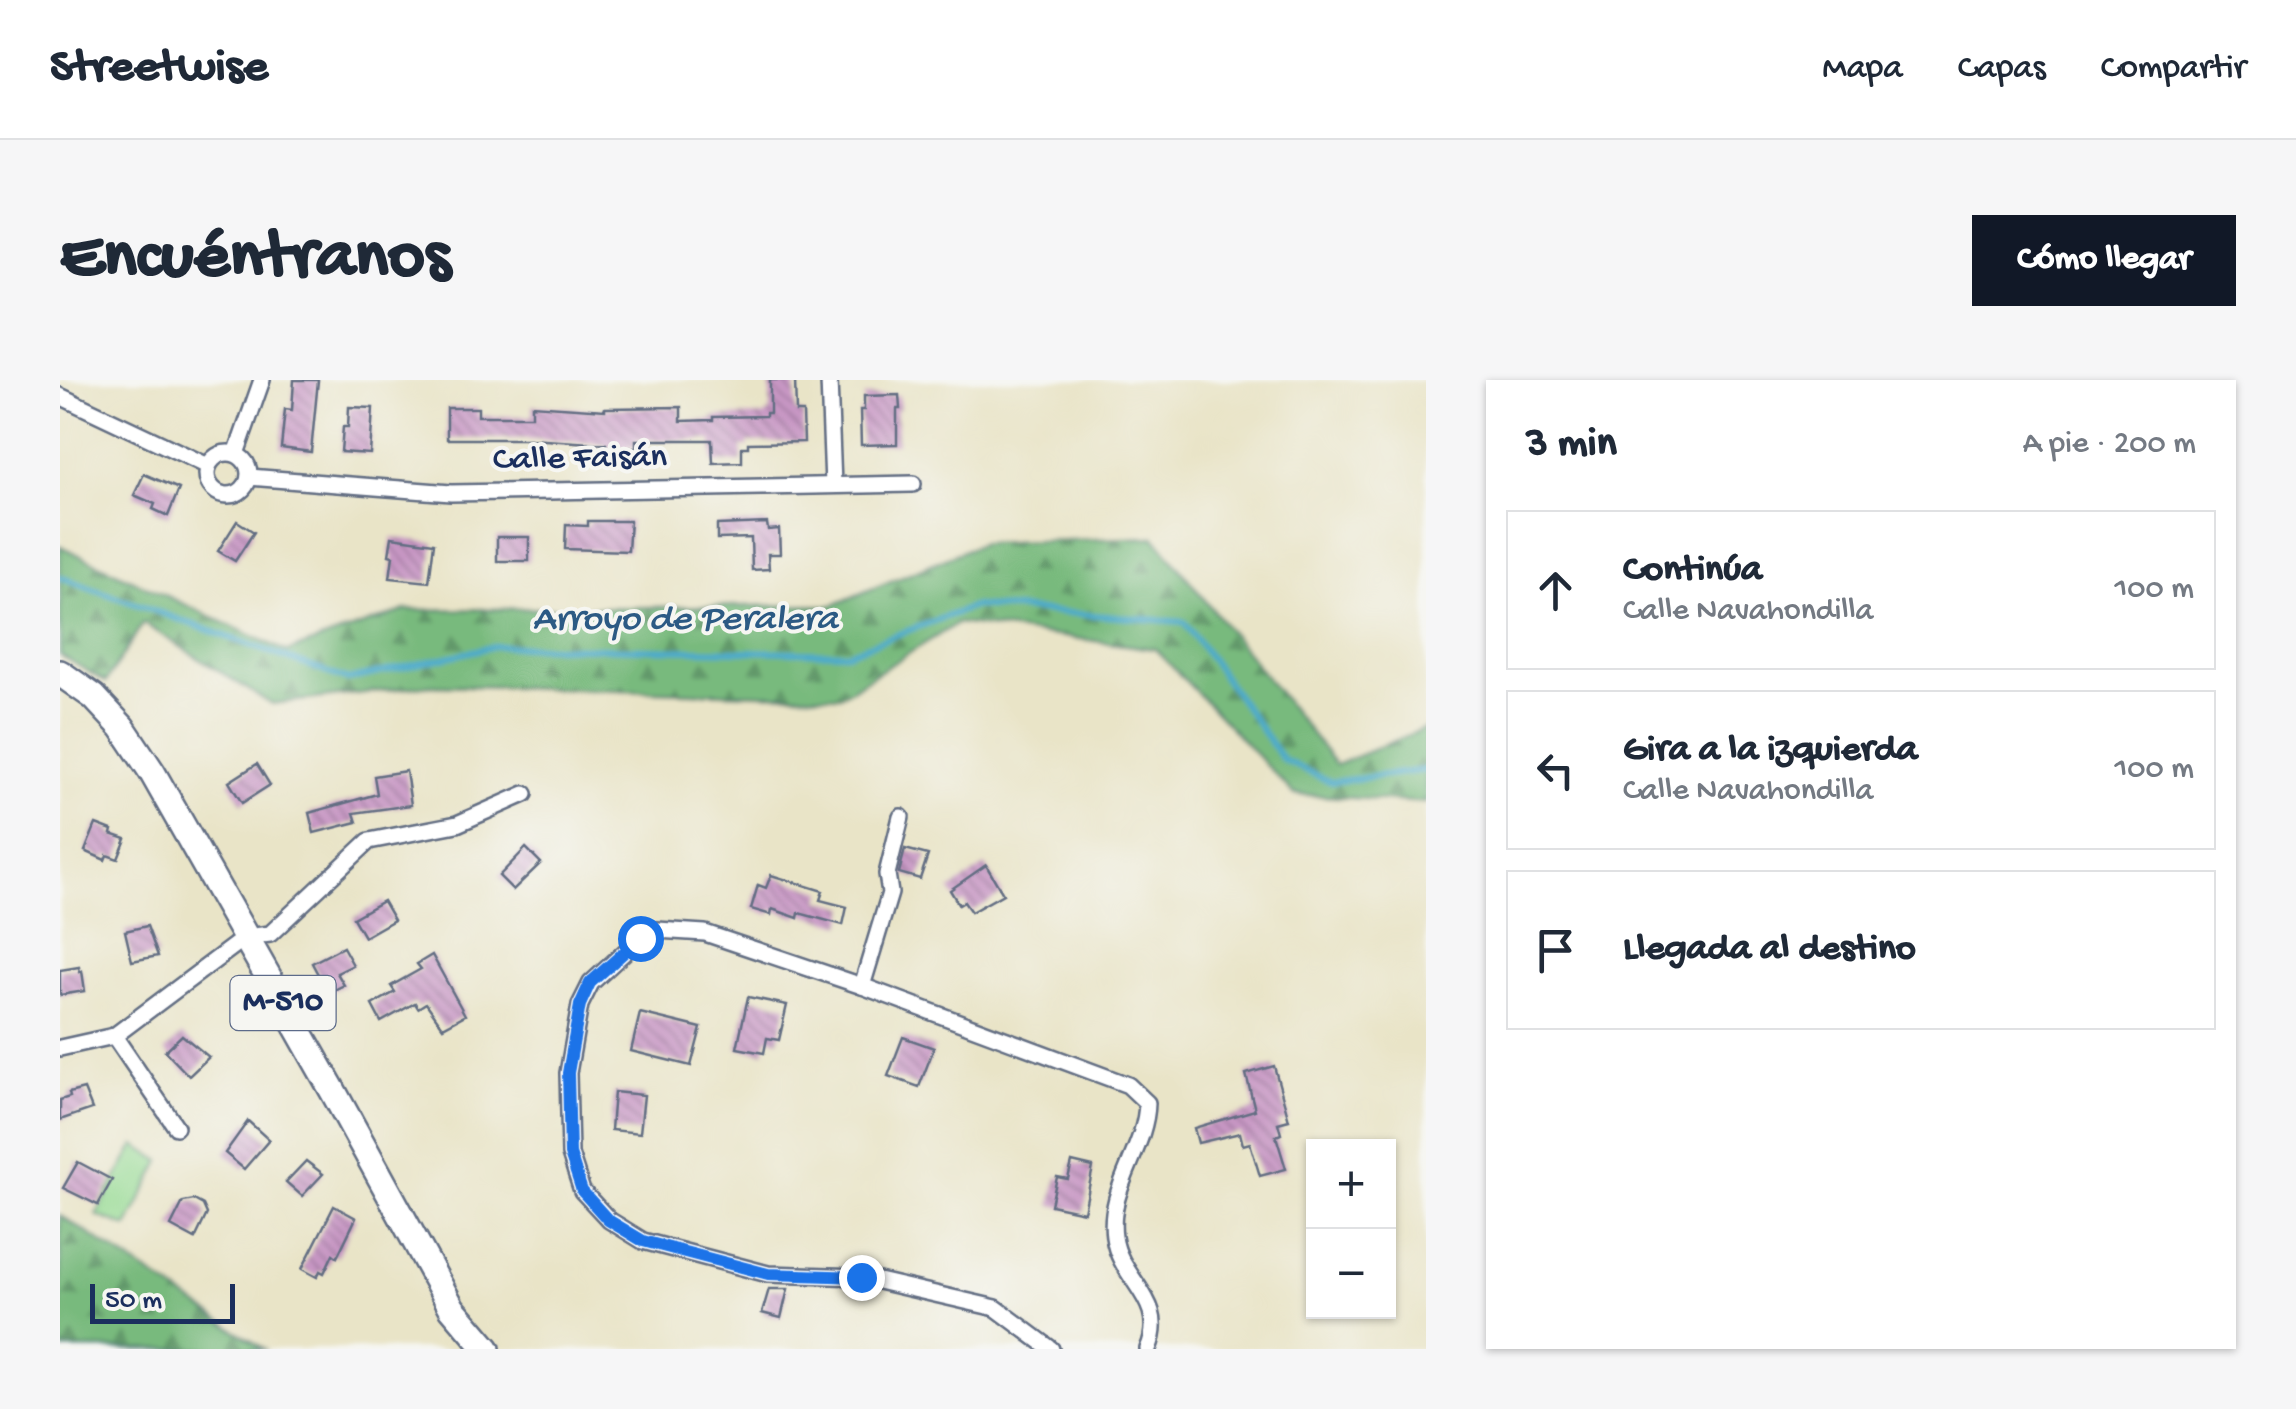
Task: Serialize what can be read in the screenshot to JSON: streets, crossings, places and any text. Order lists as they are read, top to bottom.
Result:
{
  "streets": {
    "main road": ["M-510"],
    "street": ["Calle Faisán"]
  },
  "water": ["Arroyo de Peralera"],
  "scale_bar": "50 m",
  "page": {
    "header": "Streetwise",
    "nav": ["Mapa", "Capas", "Compartir"],
    "buttons": "Cómo llegar",
    "title": "Encuéntranos",
    "heading": ["3 min", "A pie · 200 m"],
    "list": [
      ["Continúa", "Calle Navahondilla", "100 m"],
      ["Gira a la izquierda", "Calle Navahondilla", "100 m"],
      "Llegada al destino"
    ],
    "map_buttons": ["+", "−"],
    "scale": "50 m"
  }
}
